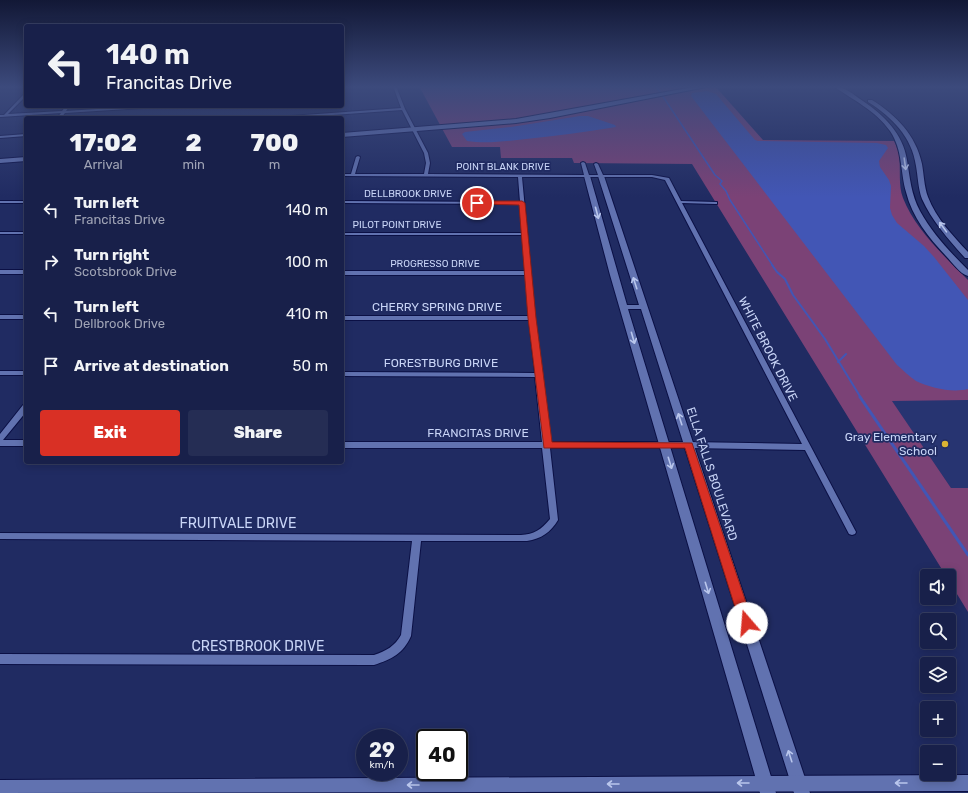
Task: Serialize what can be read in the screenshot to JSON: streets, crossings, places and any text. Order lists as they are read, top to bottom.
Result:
{
  "streets": {
    "street": [
      "POINT BLANK DRIVE",
      "DELLBROOK DRIVE",
      "PILOT POINT DRIVE",
      "PROGRESSO DRIVE",
      "CHERRY SPRING DRIVE",
      "WHITE BROOK DRIVE",
      "FORESTBURG DRIVE",
      "FRANCITAS DRIVE",
      "ELLA FALLS BOULEVARD",
      "FRUITVALE DRIVE",
      "CRESTBROOK DRIVE"
    ]
  },
  "crossings": [
    ["POINT BLANK DRIVE", "WHITE BROOK DRIVE"],
    ["POINT BLANK DRIVE", "ELLA FALLS BOULEVARD"],
    ["POINT BLANK DRIVE", "FRUITVALE DRIVE"],
    ["DELLBROOK DRIVE", "FRUITVALE DRIVE"],
    ["PILOT POINT DRIVE", "FRUITVALE DRIVE"],
    ["PROGRESSO DRIVE", "FRUITVALE DRIVE"],
    ["CHERRY SPRING DRIVE", "FRUITVALE DRIVE"],
    ["WHITE BROOK DRIVE", "FRANCITAS DRIVE"],
    ["FORESTBURG DRIVE", "FRUITVALE DRIVE"],
    ["FRANCITAS DRIVE", "ELLA FALLS BOULEVARD"],
    ["FRANCITAS DRIVE", "FRUITVALE DRIVE"],
    ["FRUITVALE DRIVE", "CRESTBROOK DRIVE"]
  ],
  "places": ["Gray Elementary School"],
  "page": {
    "turn": ["140 m", "Francitas Drive"],
    "eta": [
      "17:02",
      "Arrival",
      "2",
      "min",
      "700",
      "m"
    ],
    "list": [
      {
        "name": "Turn left",
        "note": "Francitas Drive",
        "value": "140 m"
      },
      {
        "name": "Turn right",
        "note": "Scotsbrook Drive",
        "value": "100 m"
      },
      {
        "name": "Turn left",
        "note": "Dellbrook Drive",
        "value": "410 m"
      },
      {
        "name": "Arrive at destination",
        "value": "50 m"
      }
    ],
    "buttons": ["Exit", "Share"],
    "map_buttons": ["+", "−"],
    "speed": "29 km/h",
    "limit": "40"
  }
}
